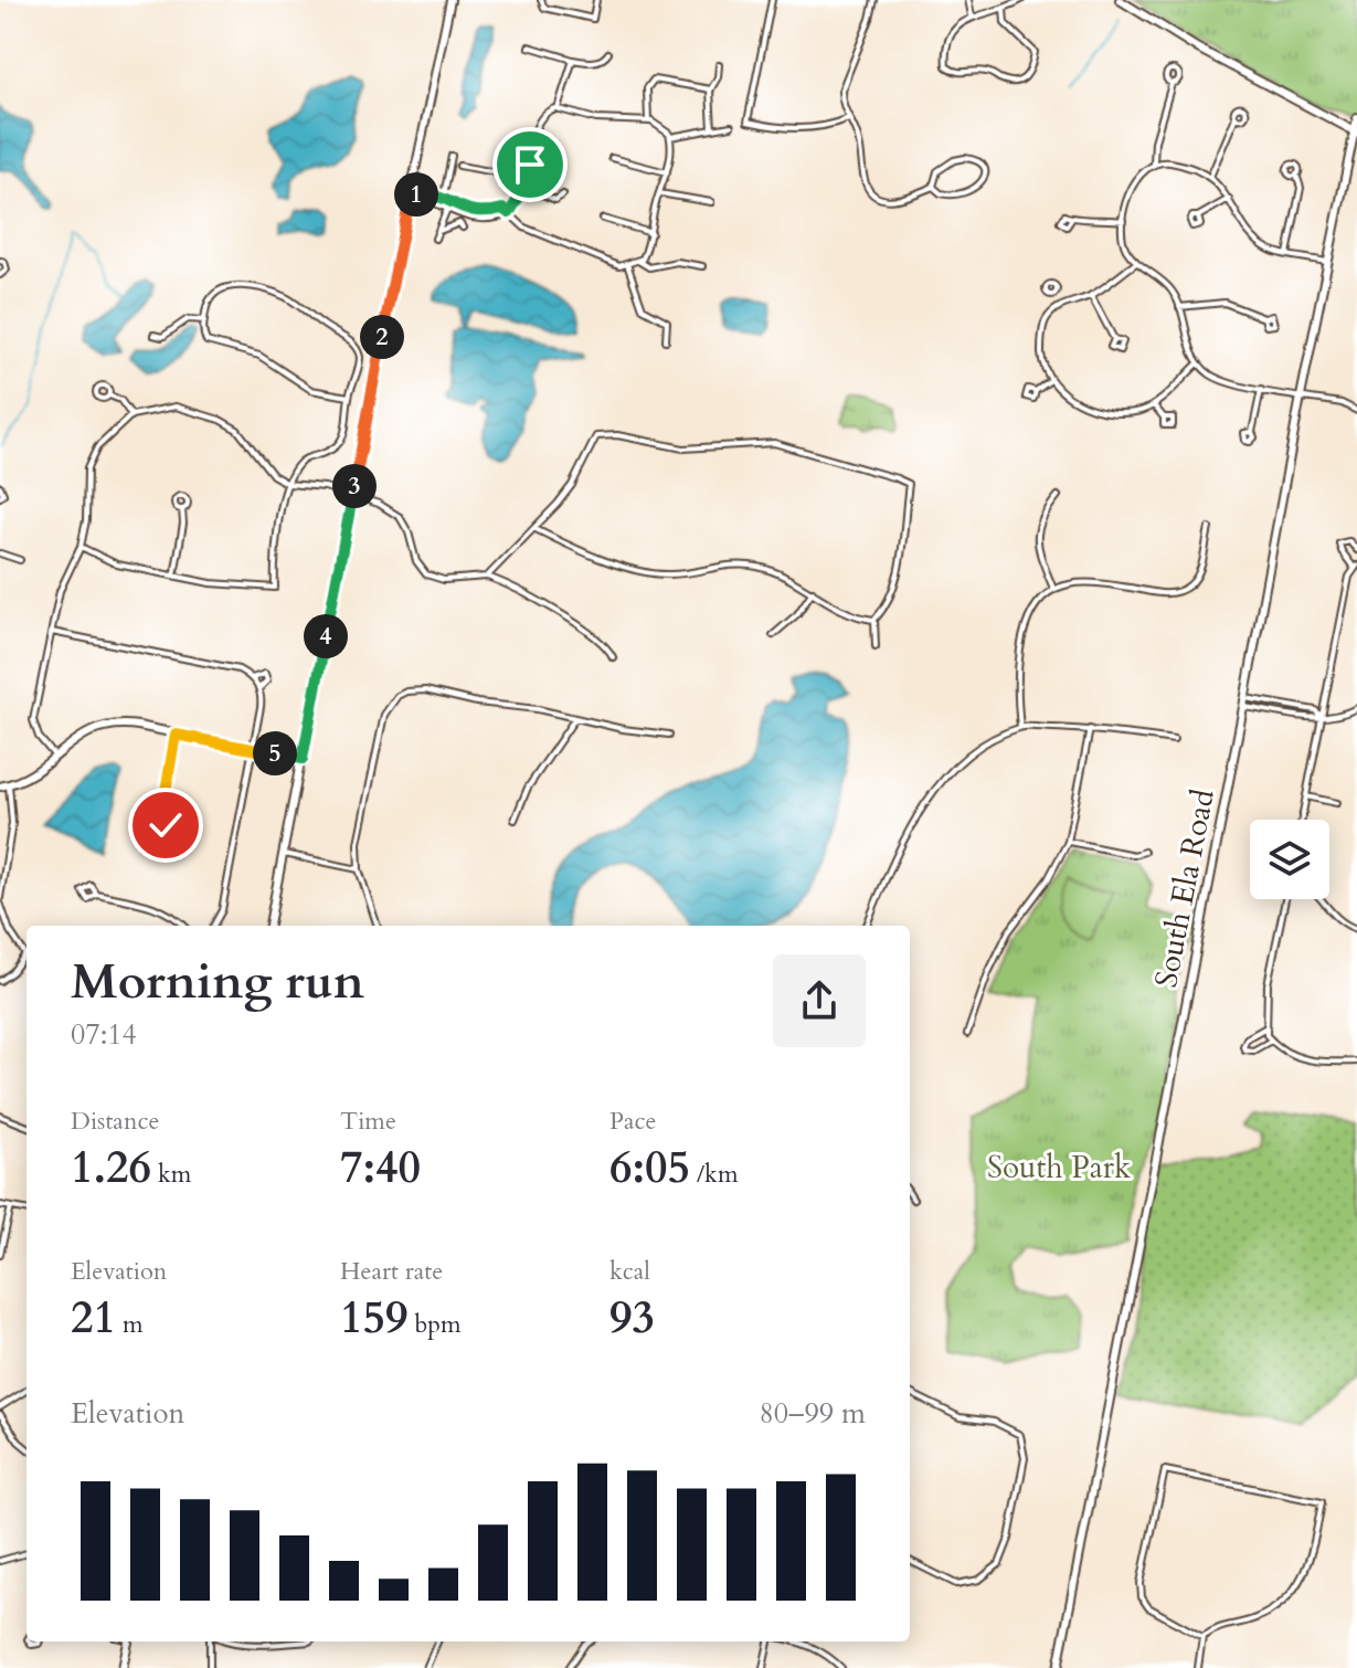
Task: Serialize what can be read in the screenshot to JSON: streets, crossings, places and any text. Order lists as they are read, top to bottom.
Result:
{
  "streets": {
    "main road": ["South Ela Road"]
  },
  "parks": ["South Park"],
  "page": {
    "pins": [
      "1",
      "2",
      "3",
      "4",
      "5"
    ],
    "heading": ["Morning run", "07:14"],
    "stats": [
      ["Distance", "1.26 km"],
      ["Time", "7:40"],
      ["Pace", "6:05 /km"],
      ["Elevation", "21 m"],
      ["Heart rate", "159 bpm"],
      ["kcal", "93"]
    ],
    "chart": ["Elevation", "80–99 m"]
  }
}
